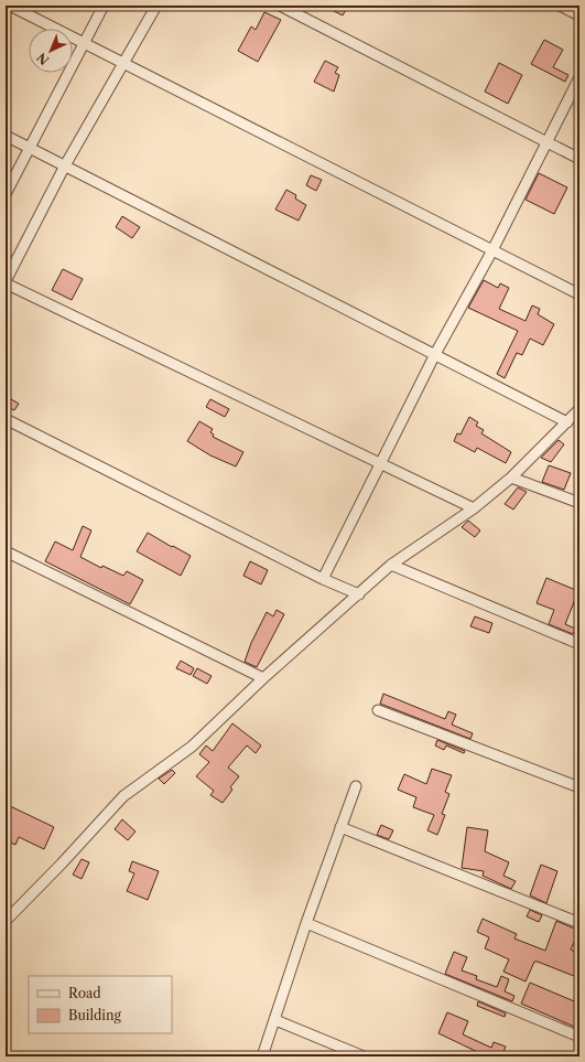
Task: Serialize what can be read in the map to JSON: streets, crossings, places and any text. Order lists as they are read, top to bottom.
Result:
{
  "legend": ["Road", "Building"],
  "north": "bottom left"
}
